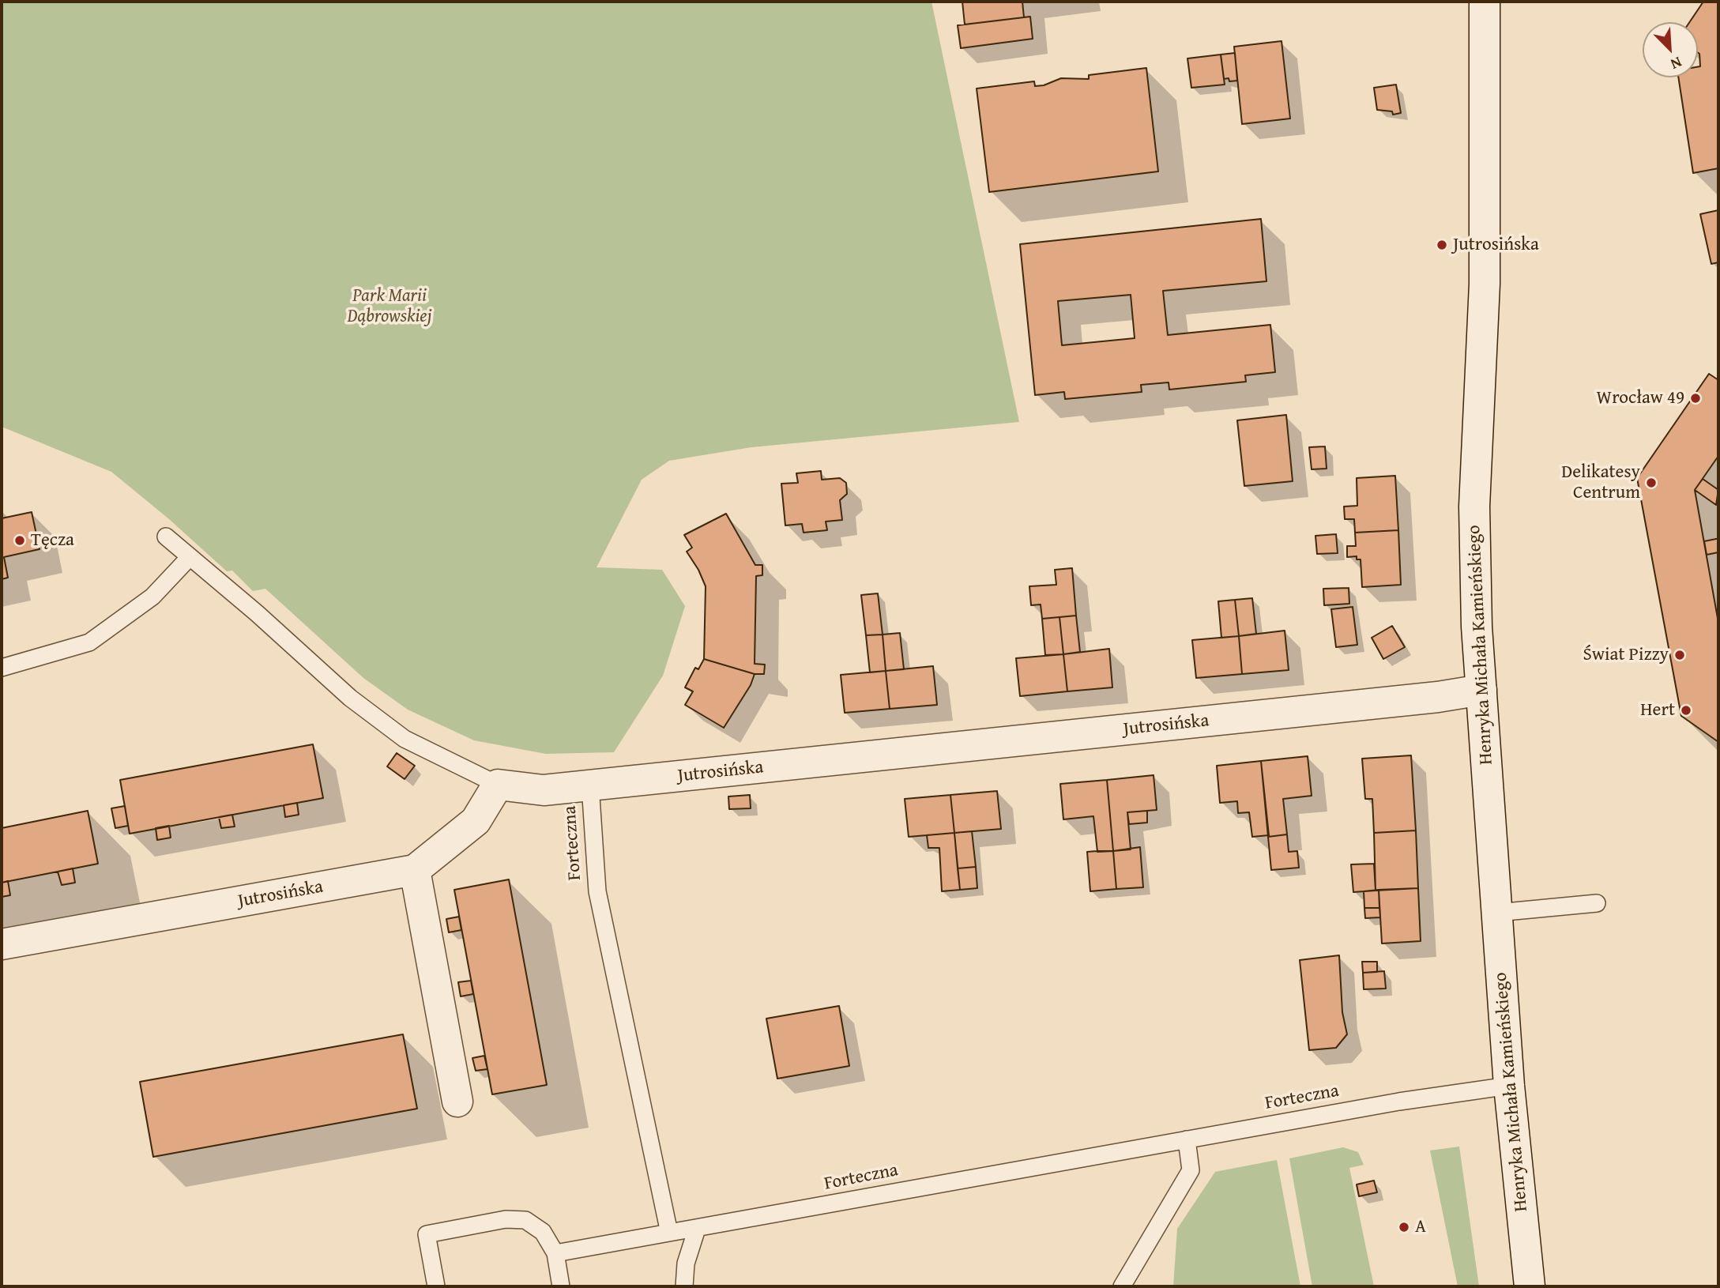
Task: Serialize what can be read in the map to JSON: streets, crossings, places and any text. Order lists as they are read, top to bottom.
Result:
{
  "streets": {
    "street": ["Henryka Michała Kamieńskiego", "Jutrosińska"],
    "lane": ["Forteczna"]
  },
  "crossings": [
    ["Henryka Michała Kamieńskiego", "Jutrosińska"],
    ["Henryka Michała Kamieńskiego", "Forteczna"],
    ["Jutrosińska", "Forteczna"]
  ],
  "parks": ["Park Marii Dąbrowskiej"],
  "places": [
    "Jutrosińska",
    "Wrocław 49",
    "Delikatesy Centrum",
    "Tęcza",
    "Świat Pizzy",
    "Hert",
    "A"
  ],
  "north": "bottom right"
}
